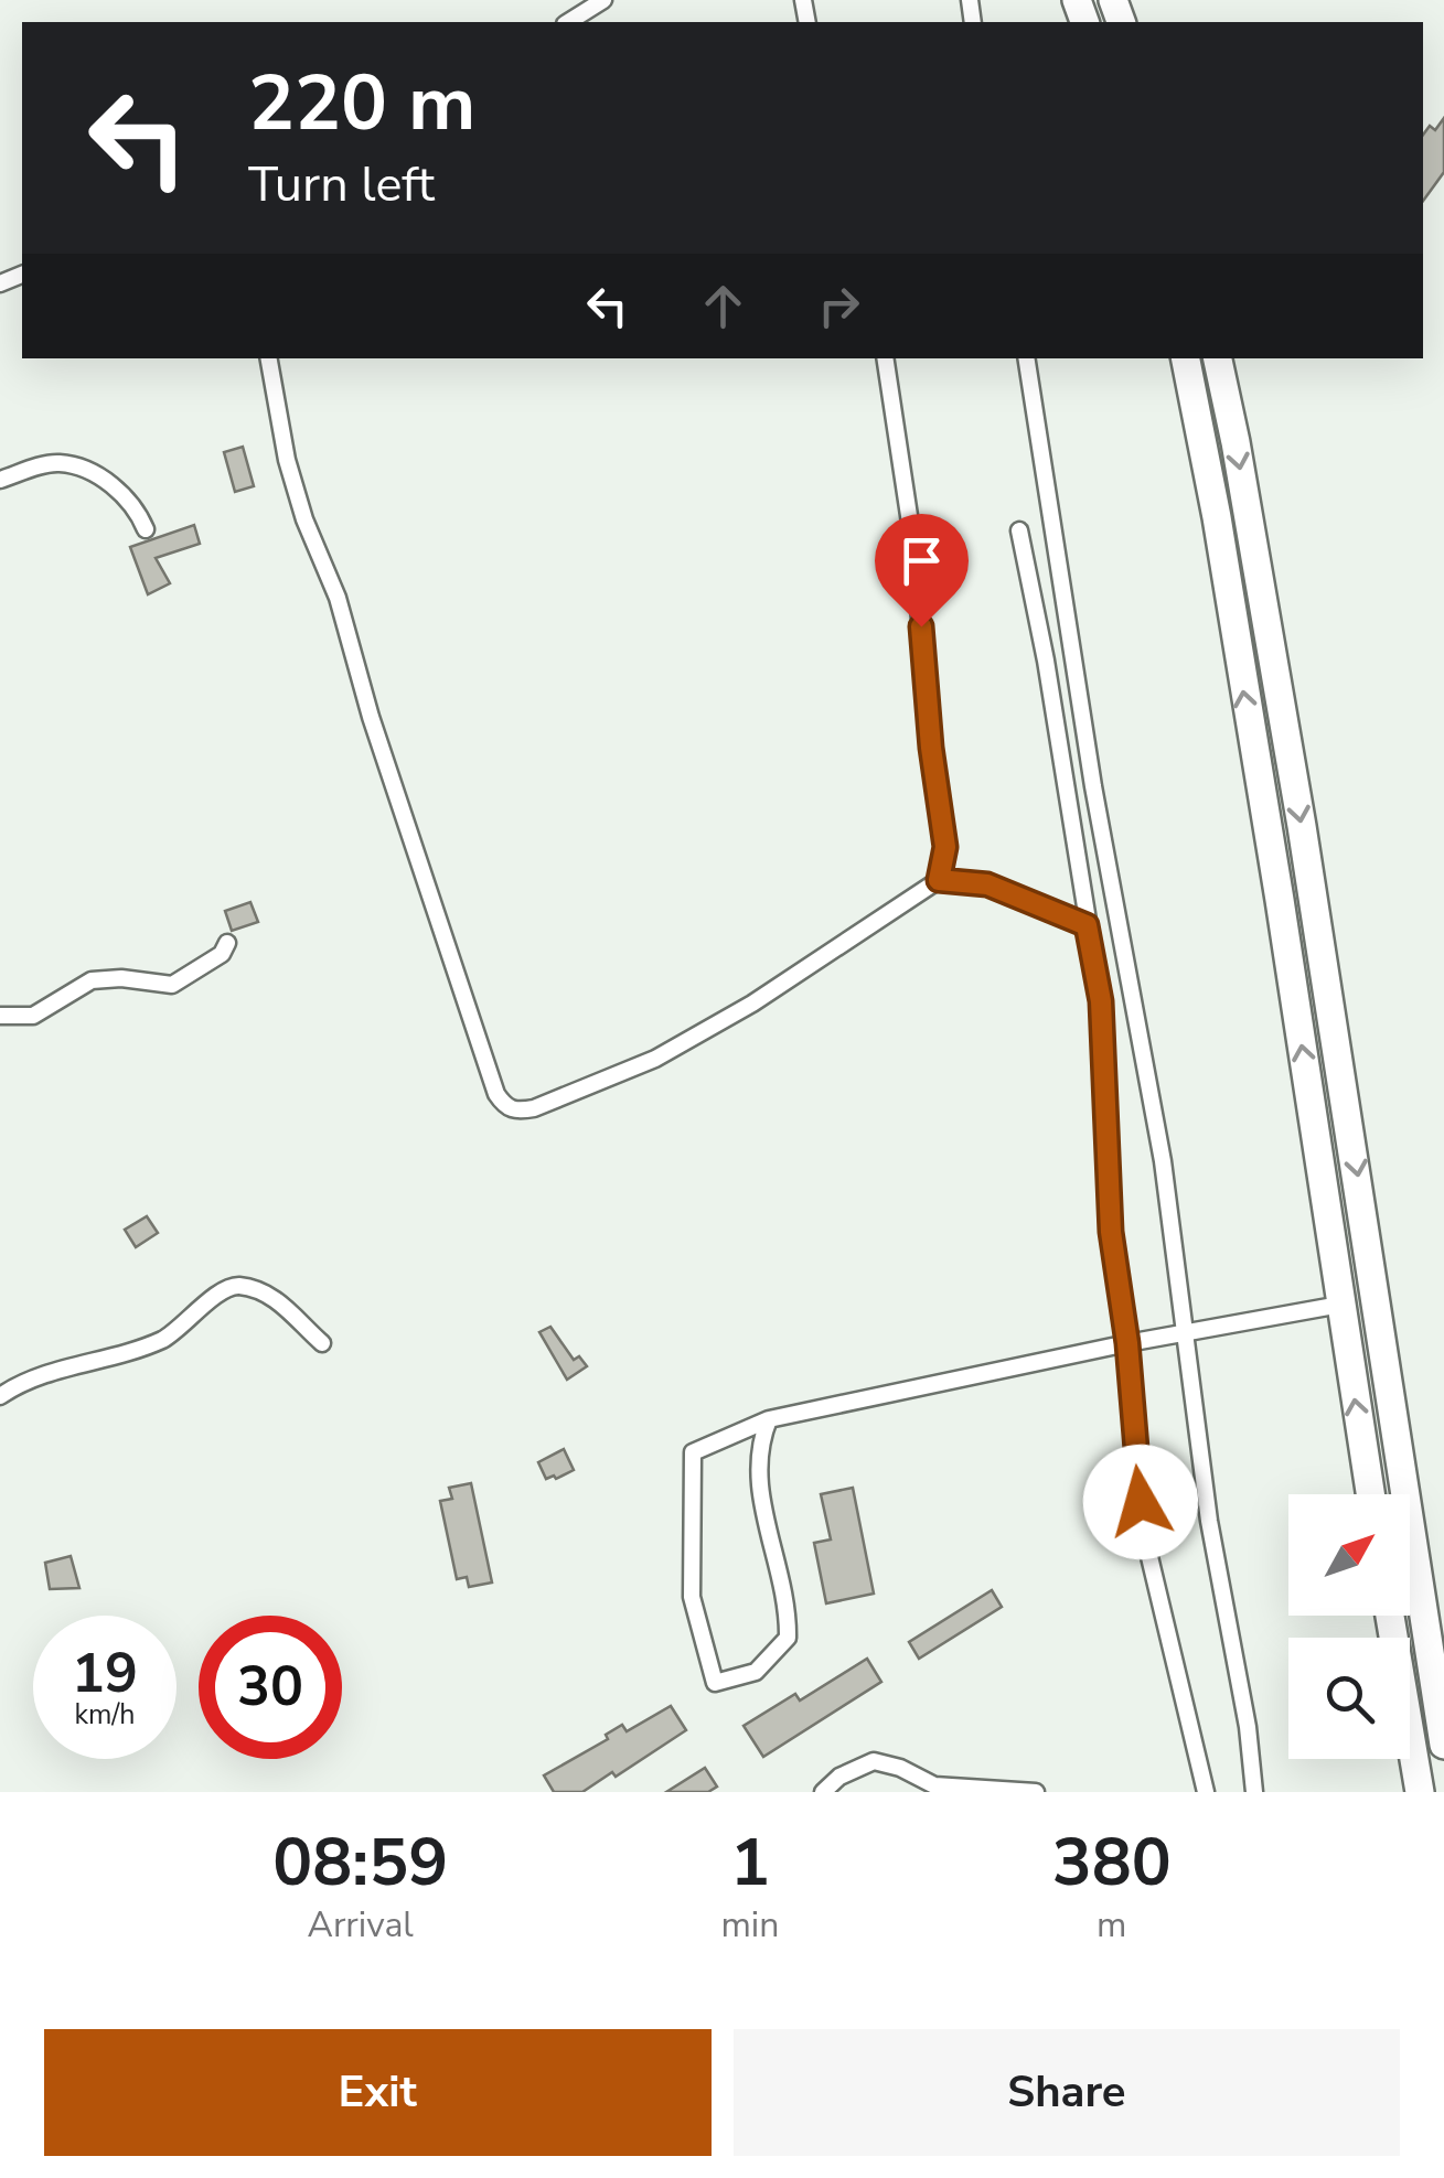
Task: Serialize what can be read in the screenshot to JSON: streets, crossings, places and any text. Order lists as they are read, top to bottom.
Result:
{
  "north": "top right",
  "page": {
    "turn": ["220 m", "Turn left"],
    "speed": "19 km/h",
    "limit": "30",
    "eta": [
      "08:59",
      "Arrival",
      "1",
      "min",
      "380",
      "m"
    ],
    "buttons": ["Exit", "Share"]
  }
}
